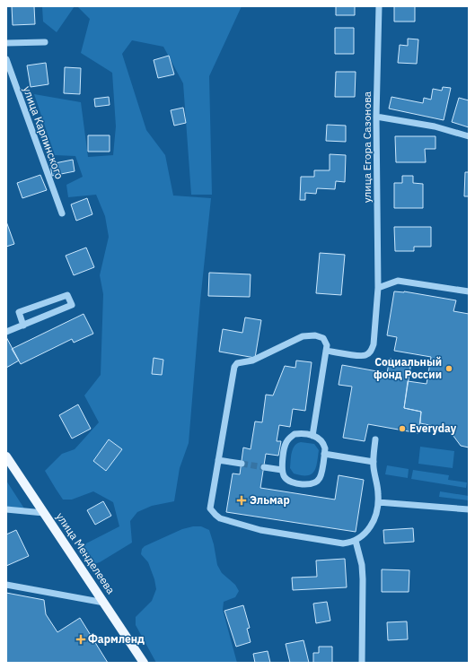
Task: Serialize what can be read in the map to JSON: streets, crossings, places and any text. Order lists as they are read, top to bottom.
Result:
{
  "streets": {
    "main road": ["улица Менделеева"],
    "street": ["улица Карпинского", "улица Егора Сазонова"]
  },
  "places": {
    "other": ["Социальный фонд России", "Everyday"],
    "health": ["Эльмар", "Фармленд"]
  }
}
